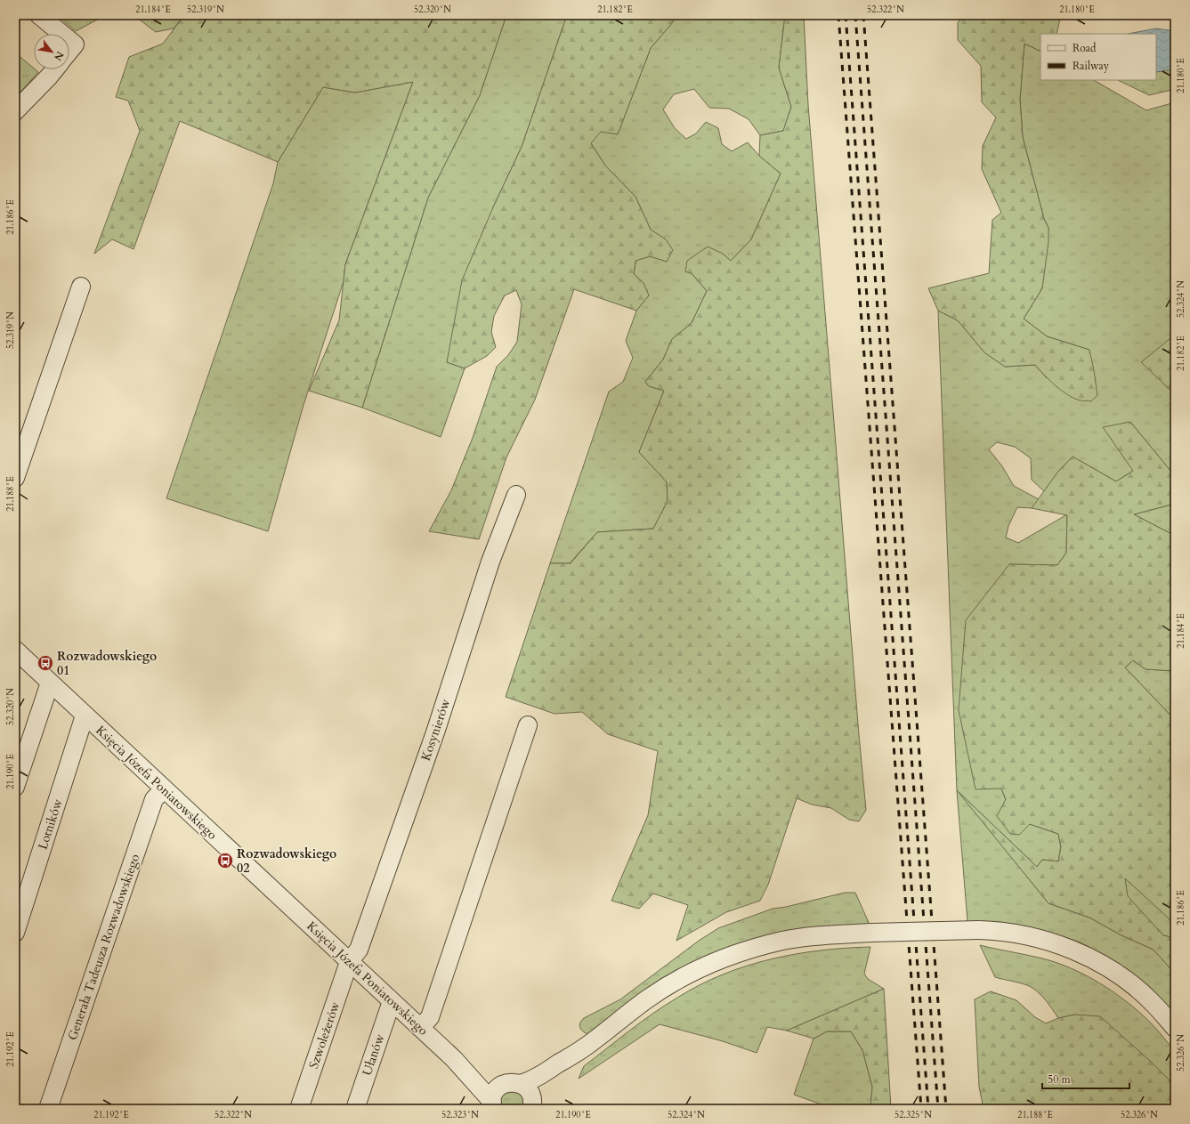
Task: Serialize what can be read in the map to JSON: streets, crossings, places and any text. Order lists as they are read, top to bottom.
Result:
{
  "streets": {
    "street": [
      "Kosynierów",
      "Księcia Józefa Poniatowskiego",
      "Lotników",
      "Generała Tadeusza Rozwadowskiego",
      "Szwoleżerów",
      "Ułanów"
    ]
  },
  "crossings": [
    ["Kosynierów", "Księcia Józefa Poniatowskiego"],
    ["Kosynierów", "Szwoleżerów"],
    ["Księcia Józefa Poniatowskiego", "Lotników"],
    ["Księcia Józefa Poniatowskiego", "Generała Tadeusza Rozwadowskiego"],
    ["Księcia Józefa Poniatowskiego", "Szwoleżerów"],
    ["Księcia Józefa Poniatowskiego", "Ułanów"]
  ],
  "places": {
    "bus stop": ["Rozwadowskiego 01", "Rozwadowskiego 02"]
  },
  "legend": ["Road", "Railway"],
  "scale_bar": "50 m",
  "north": "bottom right",
  "coordinates": [
    "21.184°E",
    "52.319°N",
    "52.320°N",
    "21.182°E",
    "52.322°N",
    "21.180°E",
    "21.186°E",
    "52.324°N",
    "21.188°E",
    "21.190°E",
    "21.192°E",
    "52.326°N",
    "52.323°N",
    "52.325°N"
  ]
}
